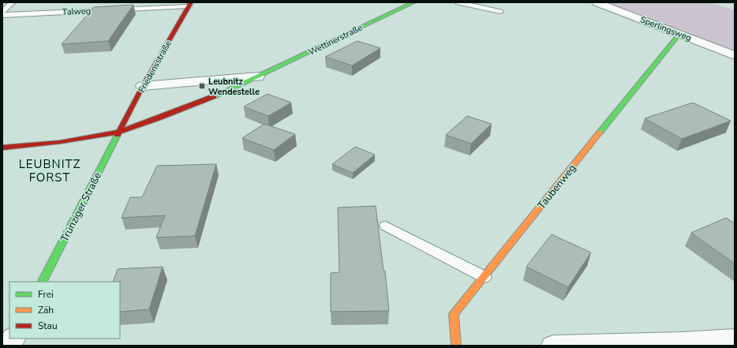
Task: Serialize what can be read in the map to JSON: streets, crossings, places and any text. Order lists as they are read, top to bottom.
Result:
{
  "streets": {
    "street": [
      "Sperlingsweg",
      "Wettinerstraße",
      "Friedensstraße",
      "Taubenweg",
      "Trünziger Straße"
    ],
    "lane": ["Talweg"]
  },
  "crossings": [
    ["Talweg", "Friedensstraße"],
    ["Sperlingsweg", "Taubenweg"],
    ["Wettinerstraße", "Friedensstraße"],
    ["Wettinerstraße", "Trünziger Straße"],
    ["Friedensstraße", "Trünziger Straße"]
  ],
  "districts": ["LEUBNITZ FORST"],
  "places": {
    "transit": ["Leubnitz Wendestelle"]
  },
  "legend": ["Frei", "Zäh", "Stau"]
}
